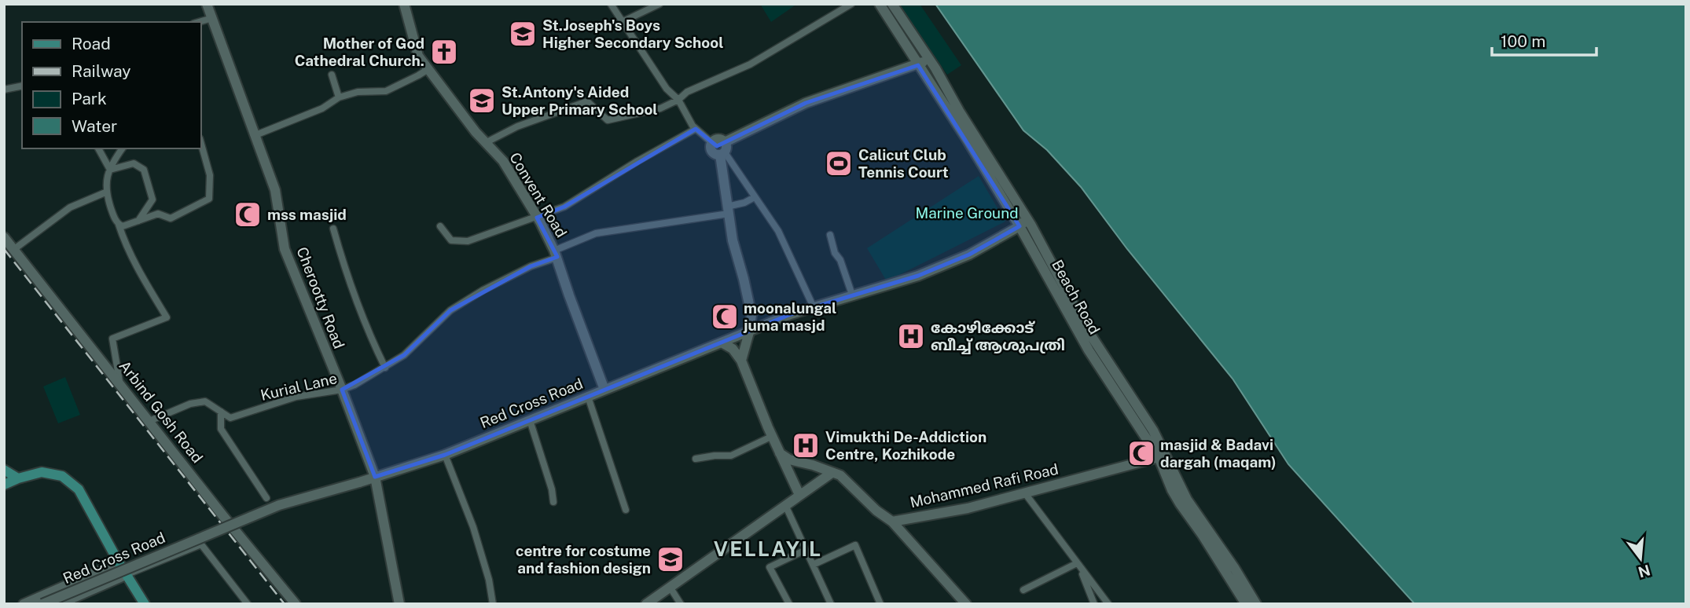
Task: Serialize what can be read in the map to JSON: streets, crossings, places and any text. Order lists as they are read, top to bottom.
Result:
{
  "streets": {
    "street": [
      "Convent Road",
      "Beach Road",
      "Cherootty Road",
      "Kurial Lane",
      "Red Cross Road",
      "Arbind Gosh Road",
      "Mohammed Rafi Road"
    ]
  },
  "crossings": [
    ["Convent Road", "Kurial Lane"],
    ["Convent Road", "Red Cross Road"],
    ["Beach Road", "Red Cross Road"],
    ["Beach Road", "Mohammed Rafi Road"],
    ["Cherootty Road", "Kurial Lane"],
    ["Cherootty Road", "Red Cross Road"],
    ["Kurial Lane", "Arbind Gosh Road"]
  ],
  "districts": ["VELLAYIL"],
  "parks": ["Marine Ground"],
  "places": {
    "school or university": ["St.Joseph's Boys Higher Secondary School", "St.Antony's Aided Upper Primary School", "centre for costume and fashion design"],
    "church": ["Mother of God Cathedral Church."],
    "sports": ["Calicut Club Tennis Court"],
    "mosque": ["mss masjid", "moonalungal juma masjd", "masjid & Badavi dargah (maqam)"],
    "hospital": ["കോഴിക്കോട് ബീച്ച് ആശുപത്രി", "Vimukthi De-Addiction Centre, Kozhikode"]
  },
  "legend": [
    "Road",
    "Railway",
    "Park",
    "Water"
  ],
  "scale_bar": "100 m",
  "north": "bottom"
}
